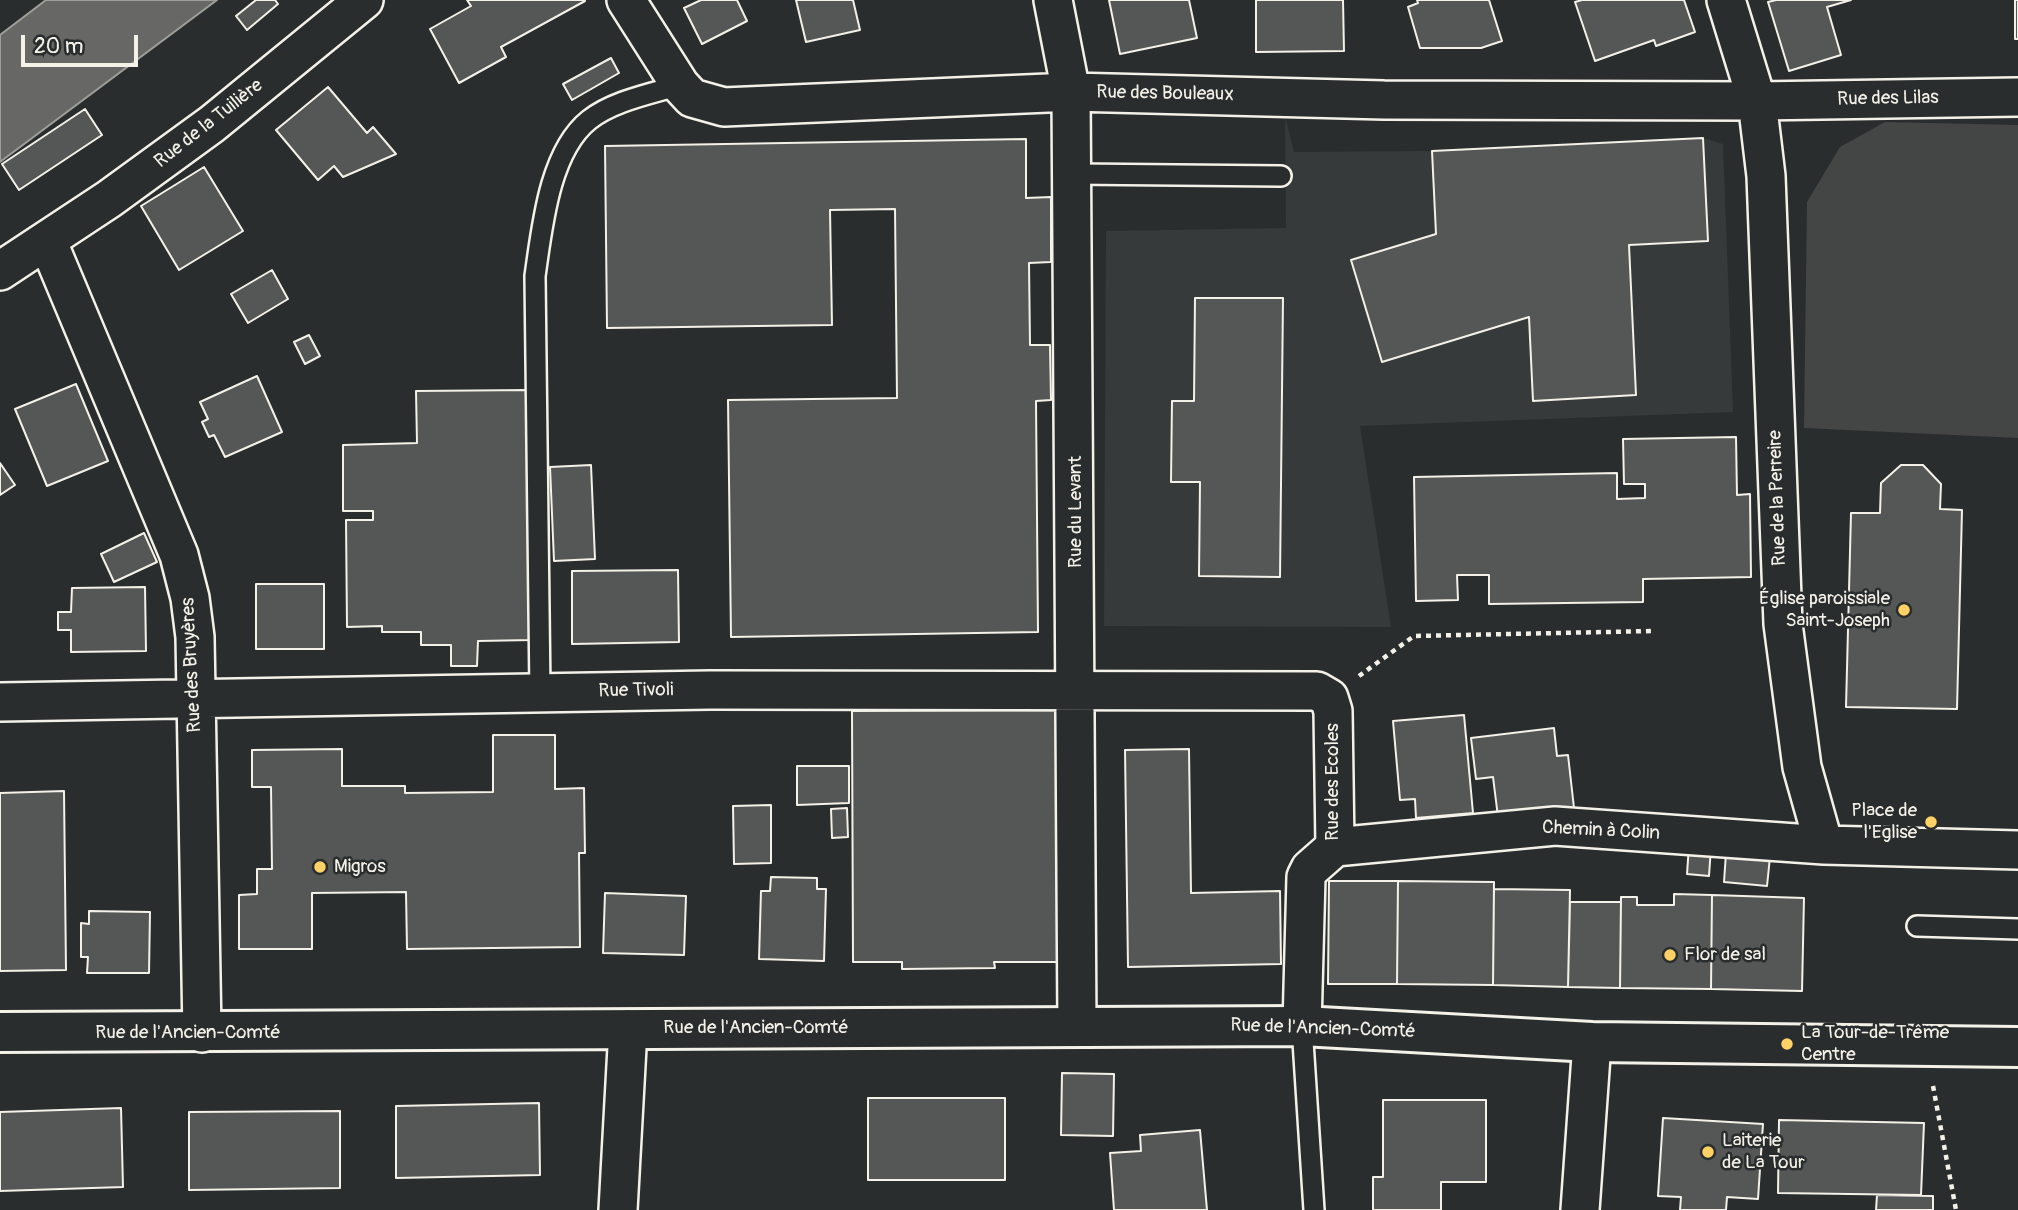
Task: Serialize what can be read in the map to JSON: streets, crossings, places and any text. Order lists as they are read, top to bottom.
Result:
{
  "streets": {
    "main road": ["Rue de l'Ancien-Comté"],
    "street": [
      "Rue des Bouleaux",
      "Rue des Lilas",
      "Rue de la Tuilière",
      "Rue de la Perreire",
      "Rue du Levant",
      "Rue des Bruyères",
      "Rue Tivoli",
      "Rue des Ecoles",
      "Chemin à Colin"
    ]
  },
  "crossings": [
    ["Rue des Bouleaux", "Rue des Lilas"],
    ["Rue des Bouleaux", "Rue de la Perreire"],
    ["Rue des Bouleaux", "Rue du Levant"],
    ["Rue des Lilas", "Rue de la Perreire"],
    ["Rue de la Tuilière", "Rue des Bruyères"],
    ["Rue de la Perreire", "Chemin à Colin"],
    ["Rue du Levant", "Rue Tivoli"],
    ["Rue du Levant", "Rue des Ecoles"],
    ["Rue du Levant", "Rue de l'Ancien-Comté"],
    ["Rue des Bruyères", "Rue Tivoli"],
    ["Rue des Bruyères", "Rue de l'Ancien-Comté"],
    ["Rue Tivoli", "Rue des Ecoles"],
    ["Rue des Ecoles", "Chemin à Colin"],
    ["Rue des Ecoles", "Rue de l'Ancien-Comté"]
  ],
  "places": [
    "Église paroissiale Saint-Joseph",
    "Place de l'Eglise",
    "Migros",
    "Flor de sal",
    "La Tour-de-Trême Centre",
    "Laiterie de La Tour"
  ],
  "scale_bar": "20 m"
}
